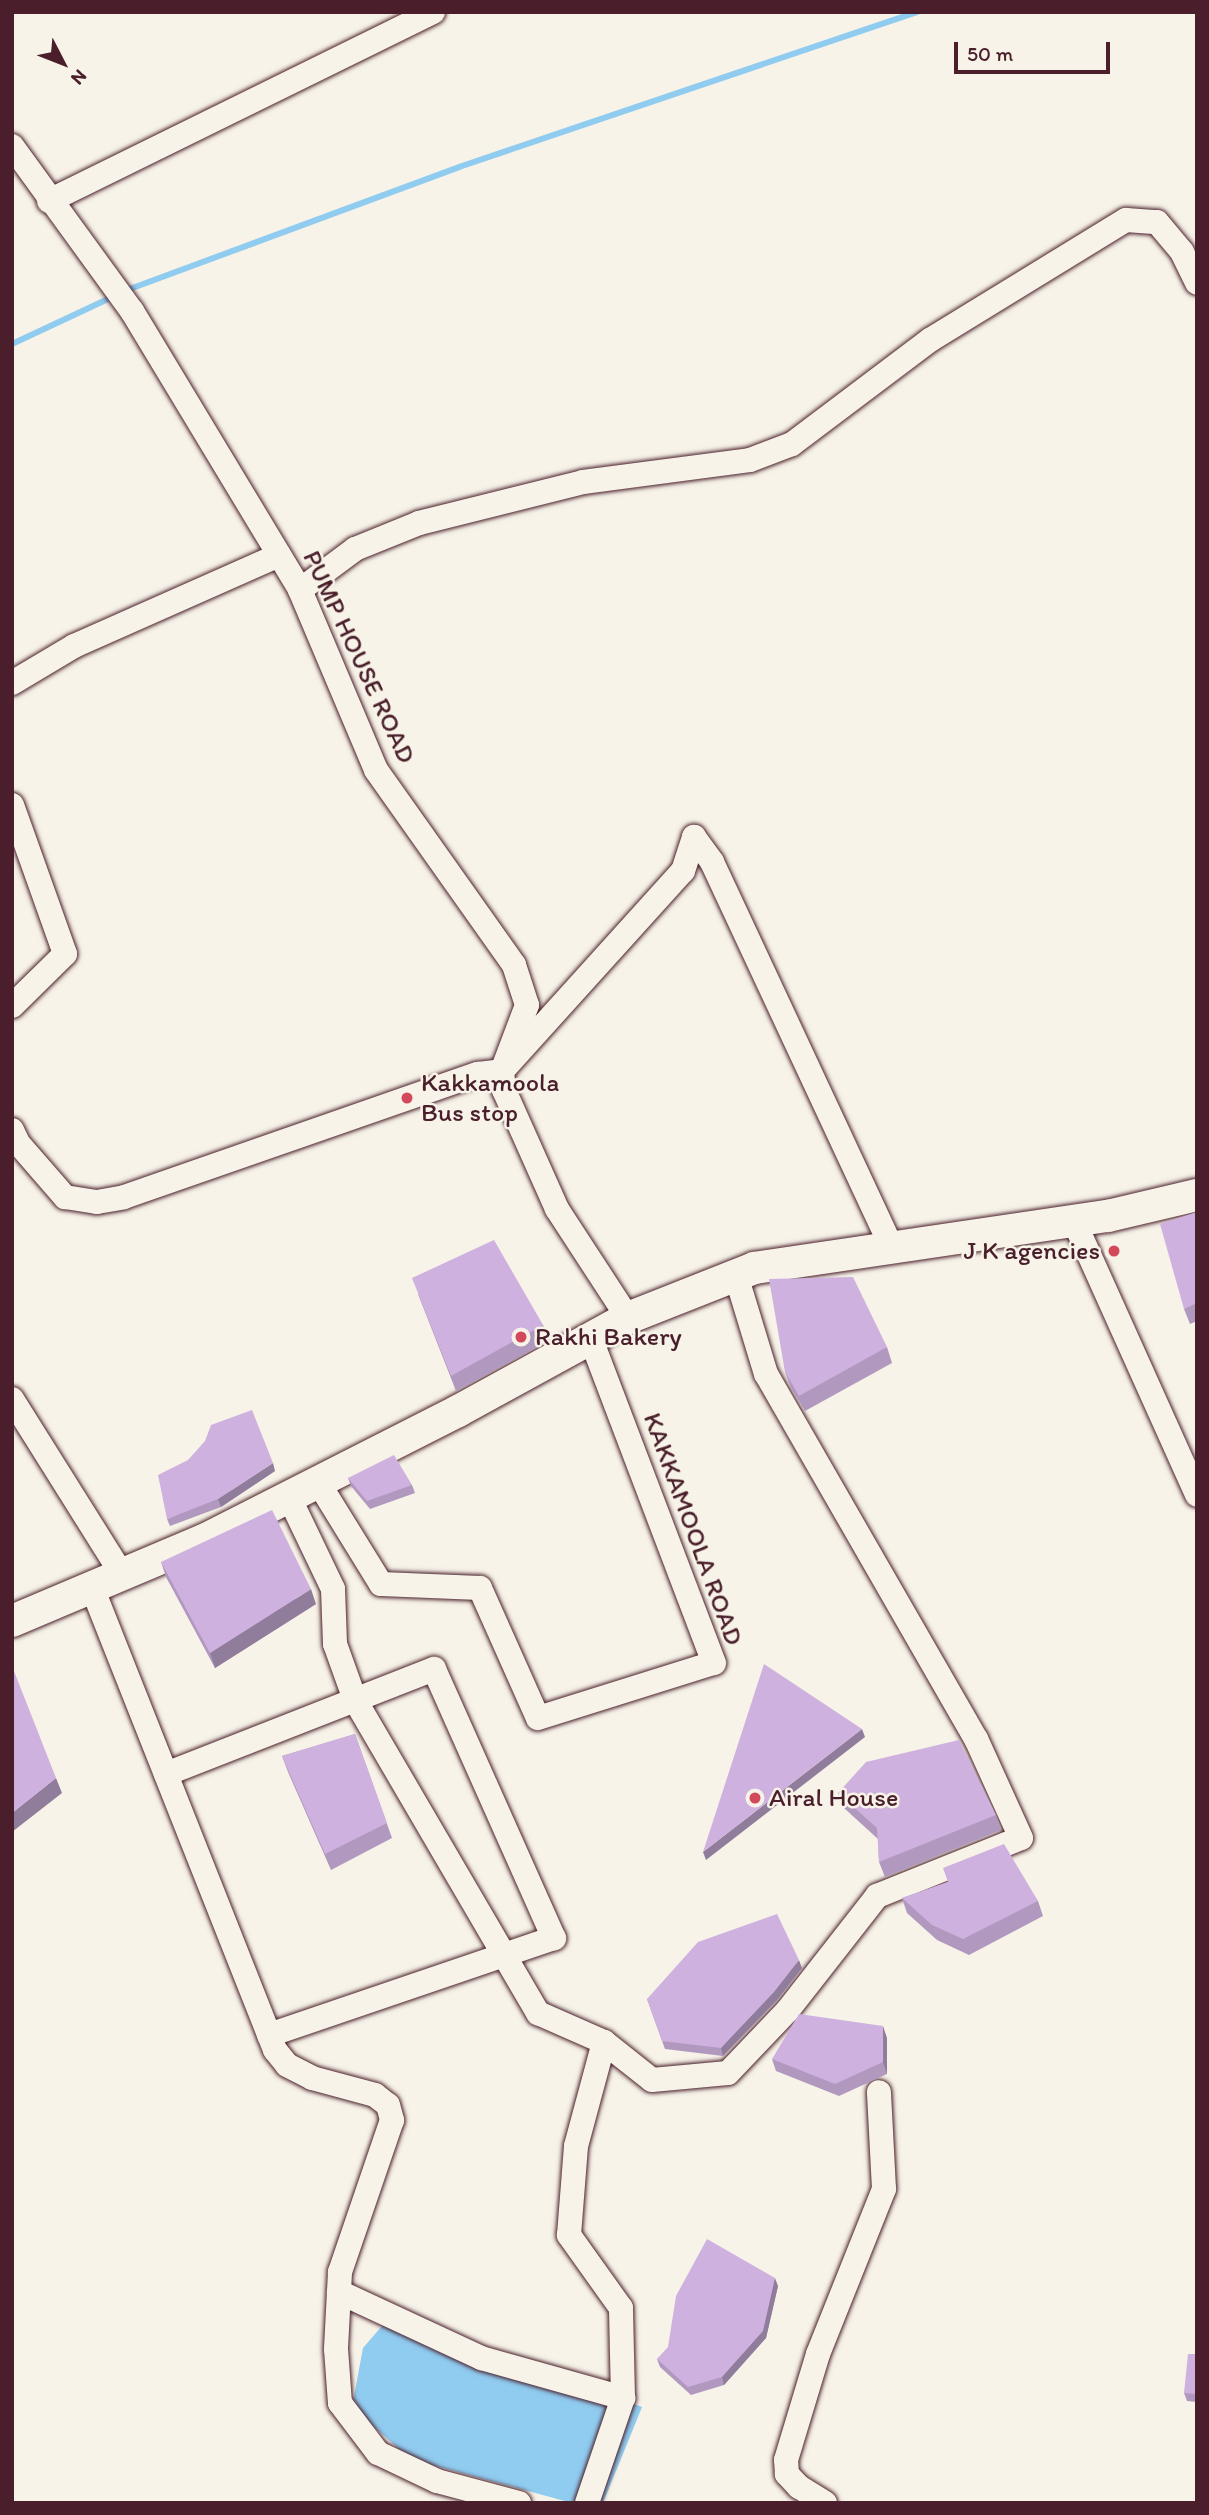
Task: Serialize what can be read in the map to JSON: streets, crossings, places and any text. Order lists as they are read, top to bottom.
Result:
{
  "streets": {
    "street": ["PUMP HOUSE ROAD", "KAKKAMOOLA ROAD"]
  },
  "places": [
    "Kakkamoola Bus stop",
    "J K agencies",
    "Rakhi Bakery",
    "Airal House"
  ],
  "scale_bar": "50 m",
  "north": "bottom right"
}
